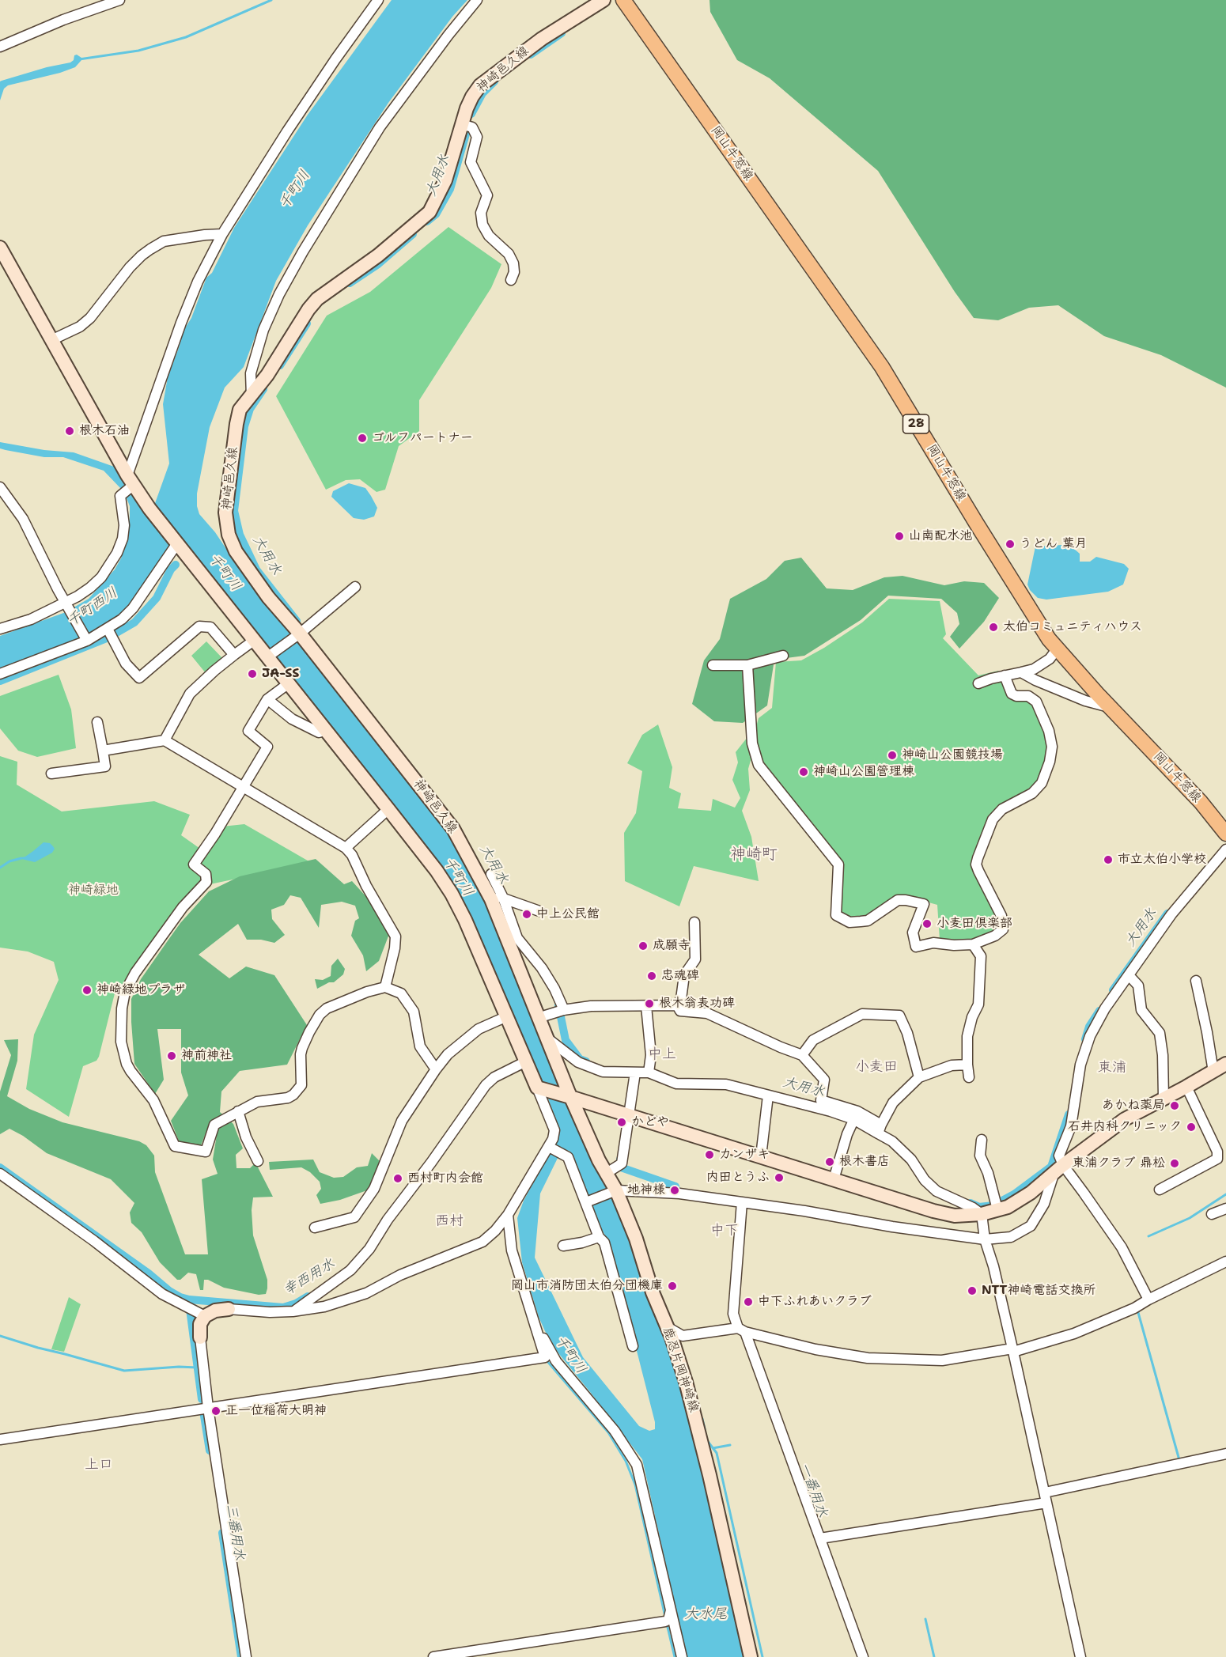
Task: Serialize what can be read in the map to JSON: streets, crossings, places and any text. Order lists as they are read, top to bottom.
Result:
{
  "streets": {
    "main road": [
      "神崎邑久線",
      "岡山牛窓線",
      "28",
      "鹿忍片岡神崎線"
    ]
  },
  "crossings": [
    ["神崎邑久線", "鹿忍片岡神崎線"]
  ],
  "districts": [
    "神崎町",
    "中上",
    "小麦田",
    "東浦",
    "西村",
    "中下",
    "上口"
  ],
  "water": [
    "大用水",
    "千町川",
    "千町西川",
    "幸西用水",
    "一番用水",
    "三番用水",
    "大水尾"
  ],
  "parks": ["神崎緑地"],
  "places": [
    "根木石油",
    "ゴルフパートナー",
    "山南配水池",
    "うどん 葉月",
    "太伯コミュニティハウス",
    "JA-SS",
    "神崎山公園競技場",
    "神崎山公園管理棟",
    "市立太伯小学校",
    "中上公民館",
    "小麦田倶楽部",
    "成願寺",
    "忠魂碑",
    "神崎緑地プラザ",
    "根木翁表功碑",
    "神前神社",
    "あかね薬局",
    "かどや",
    "石井内科クリニック",
    "カンザキ",
    "根木書店",
    "東浦クラブ 鼎松",
    "内田とうふ",
    "西村町内会館",
    "地神様",
    "岡山市消防団太伯分団機庫",
    "NTT神崎電話交換所",
    "中下ふれあいクラブ",
    "正一位稲荷大明神"
  ]
}
